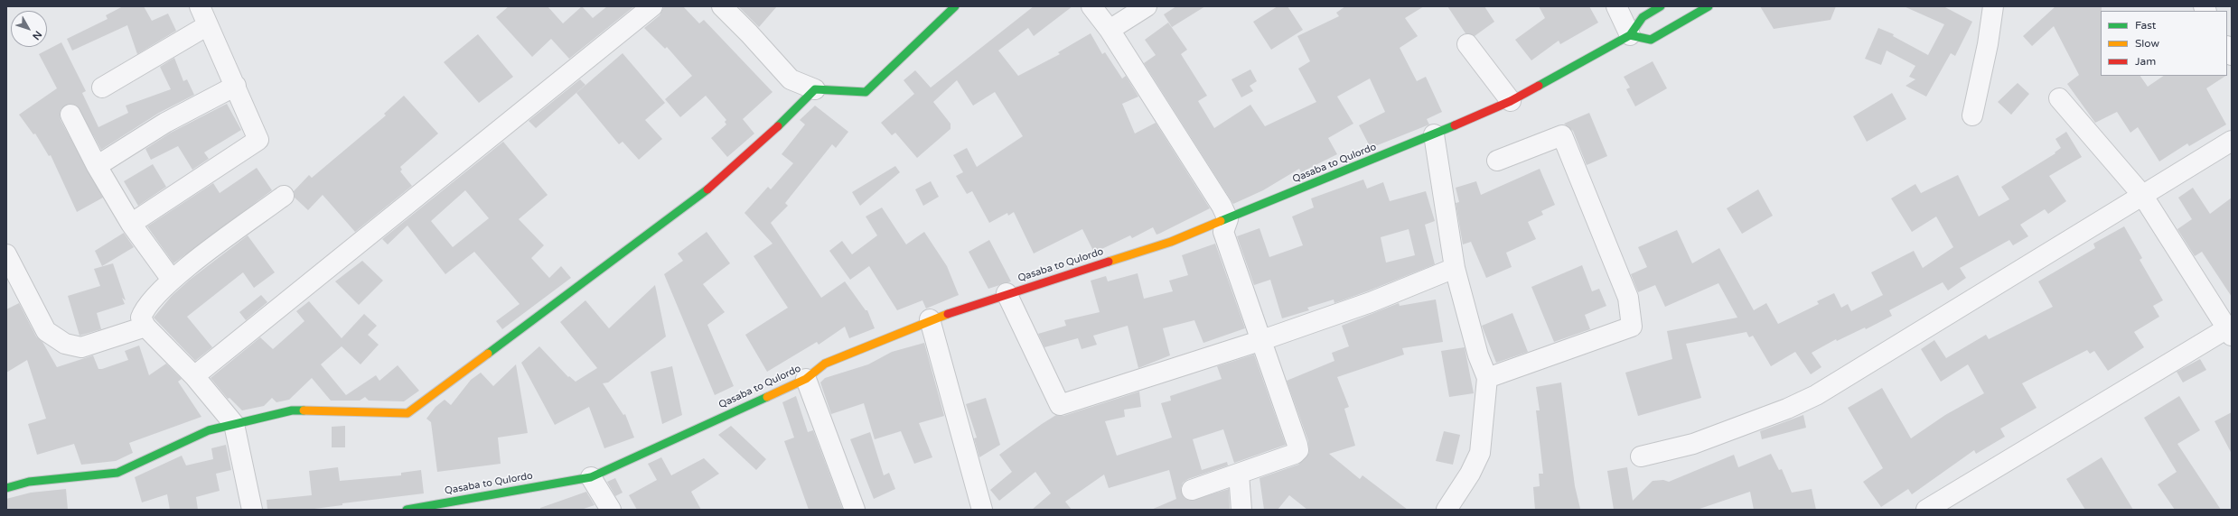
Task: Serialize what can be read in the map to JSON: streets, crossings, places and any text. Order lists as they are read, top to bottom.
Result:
{
  "streets": {
    "street": ["Qasaba to Qulordo"]
  },
  "legend": ["Fast", "Slow", "Jam"],
  "north": "bottom right"
}
